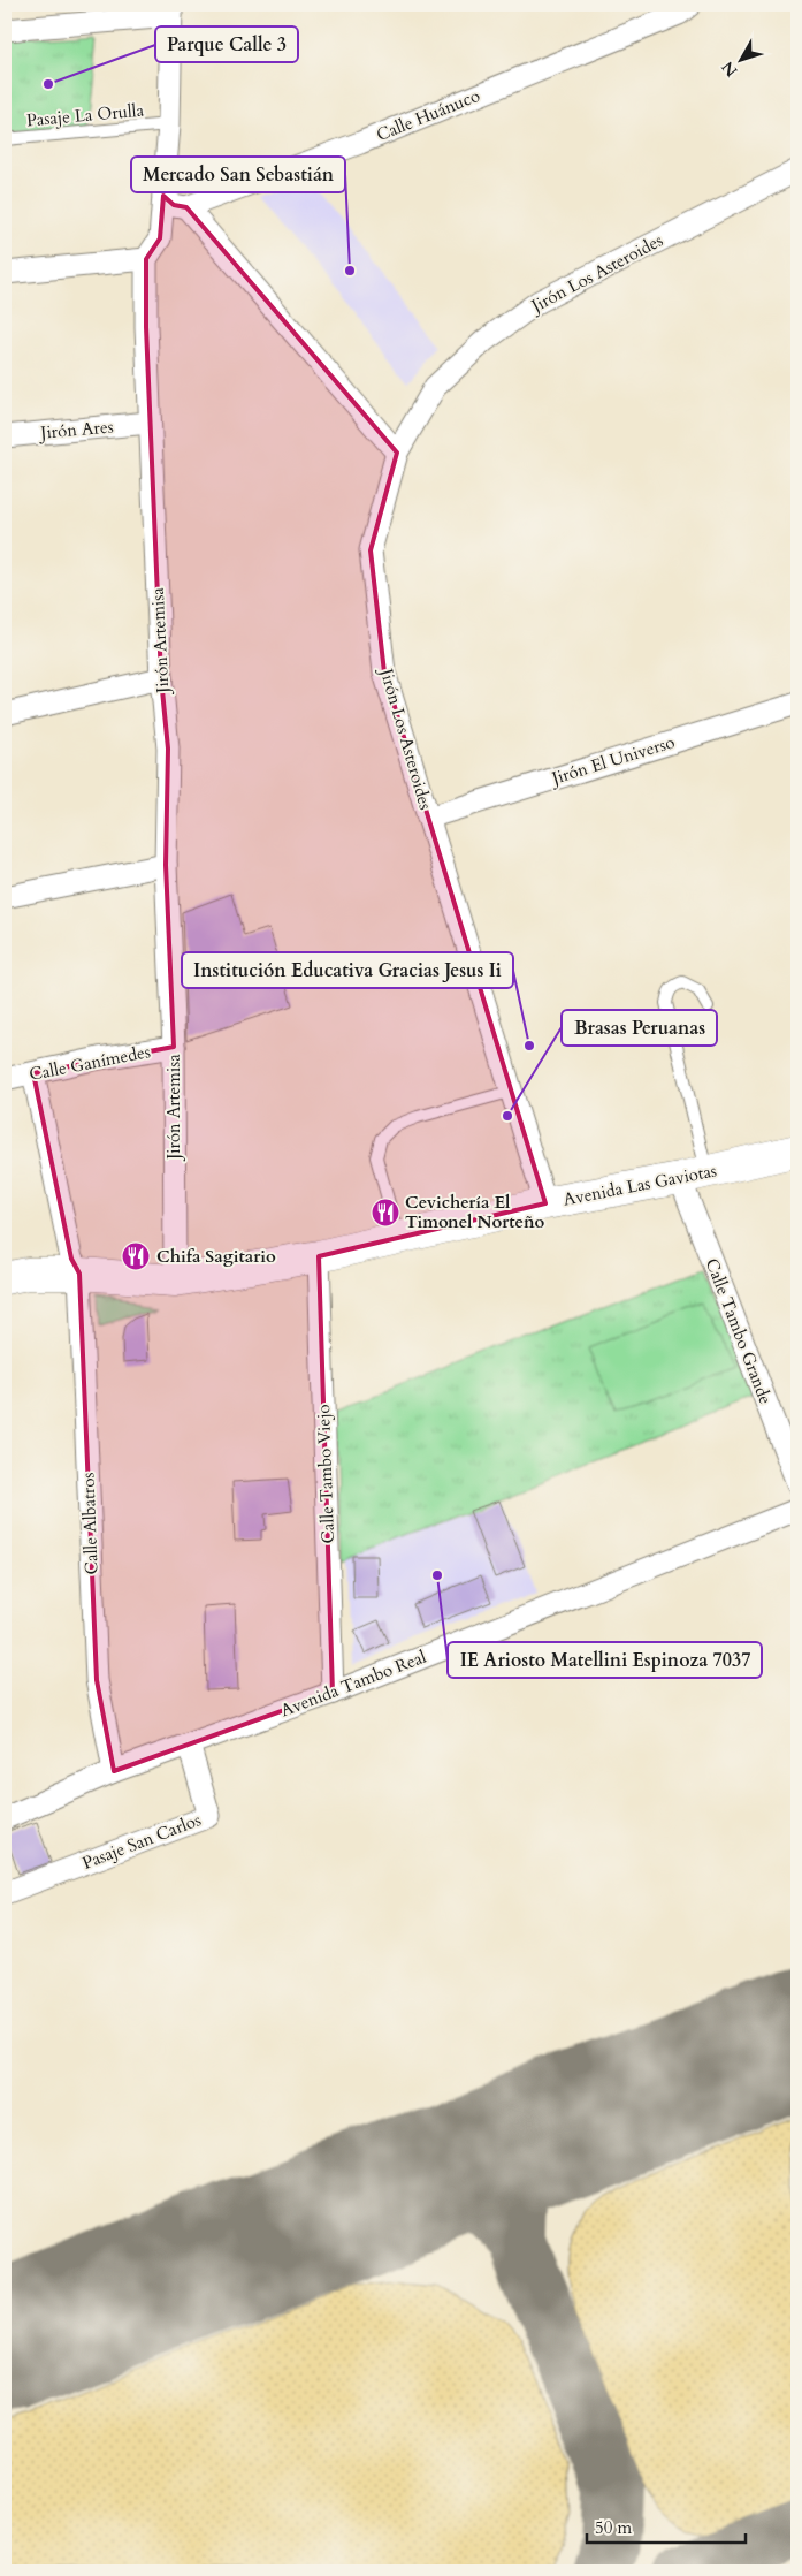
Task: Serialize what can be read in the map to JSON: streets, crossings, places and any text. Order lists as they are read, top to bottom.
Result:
{
  "streets": {
    "street": [
      "Calle Huánuco",
      "Jirón Los Asteroides",
      "Jirón Ares",
      "Jirón Artemisa",
      "Jirón El Universo",
      "Calle Ganímedes",
      "Avenida Las Gaviotas",
      "Calle Tambo Grande",
      "Calle Tambo Viejo",
      "Calle Albatros",
      "Avenida Tambo Real",
      "Pasaje San Carlos"
    ],
    "lane": ["Pasaje La Orulla"]
  },
  "crossings": [
    ["Pasaje La Orulla", "Jirón Artemisa"],
    ["Jirón Los Asteroides", "Jirón El Universo"],
    ["Jirón Los Asteroides", "Avenida Las Gaviotas"],
    ["Jirón Ares", "Jirón Artemisa"],
    ["Jirón Artemisa", "Calle Ganímedes"],
    ["Jirón Artemisa", "Avenida Las Gaviotas"],
    ["Calle Ganímedes", "Calle Albatros"],
    ["Avenida Las Gaviotas", "Calle Tambo Grande"],
    ["Avenida Las Gaviotas", "Calle Tambo Viejo"],
    ["Avenida Las Gaviotas", "Calle Albatros"],
    ["Calle Tambo Viejo", "Avenida Tambo Real"],
    ["Calle Albatros", "Avenida Tambo Real"],
    ["Avenida Tambo Real", "Pasaje San Carlos"]
  ],
  "places": {
    "other": [
      "Parque Calle 3",
      "Mercado San Sebastián",
      "Institución Educativa Gracias Jesus Ii",
      "Brasas Peruanas",
      "IE Ariosto Matellini Espinoza 7037"
    ],
    "restaurant": ["Cevichería El Timonel Norteño", "Chifa Sagitario"]
  },
  "scale_bar": "50 m",
  "north": "bottom left"
}
